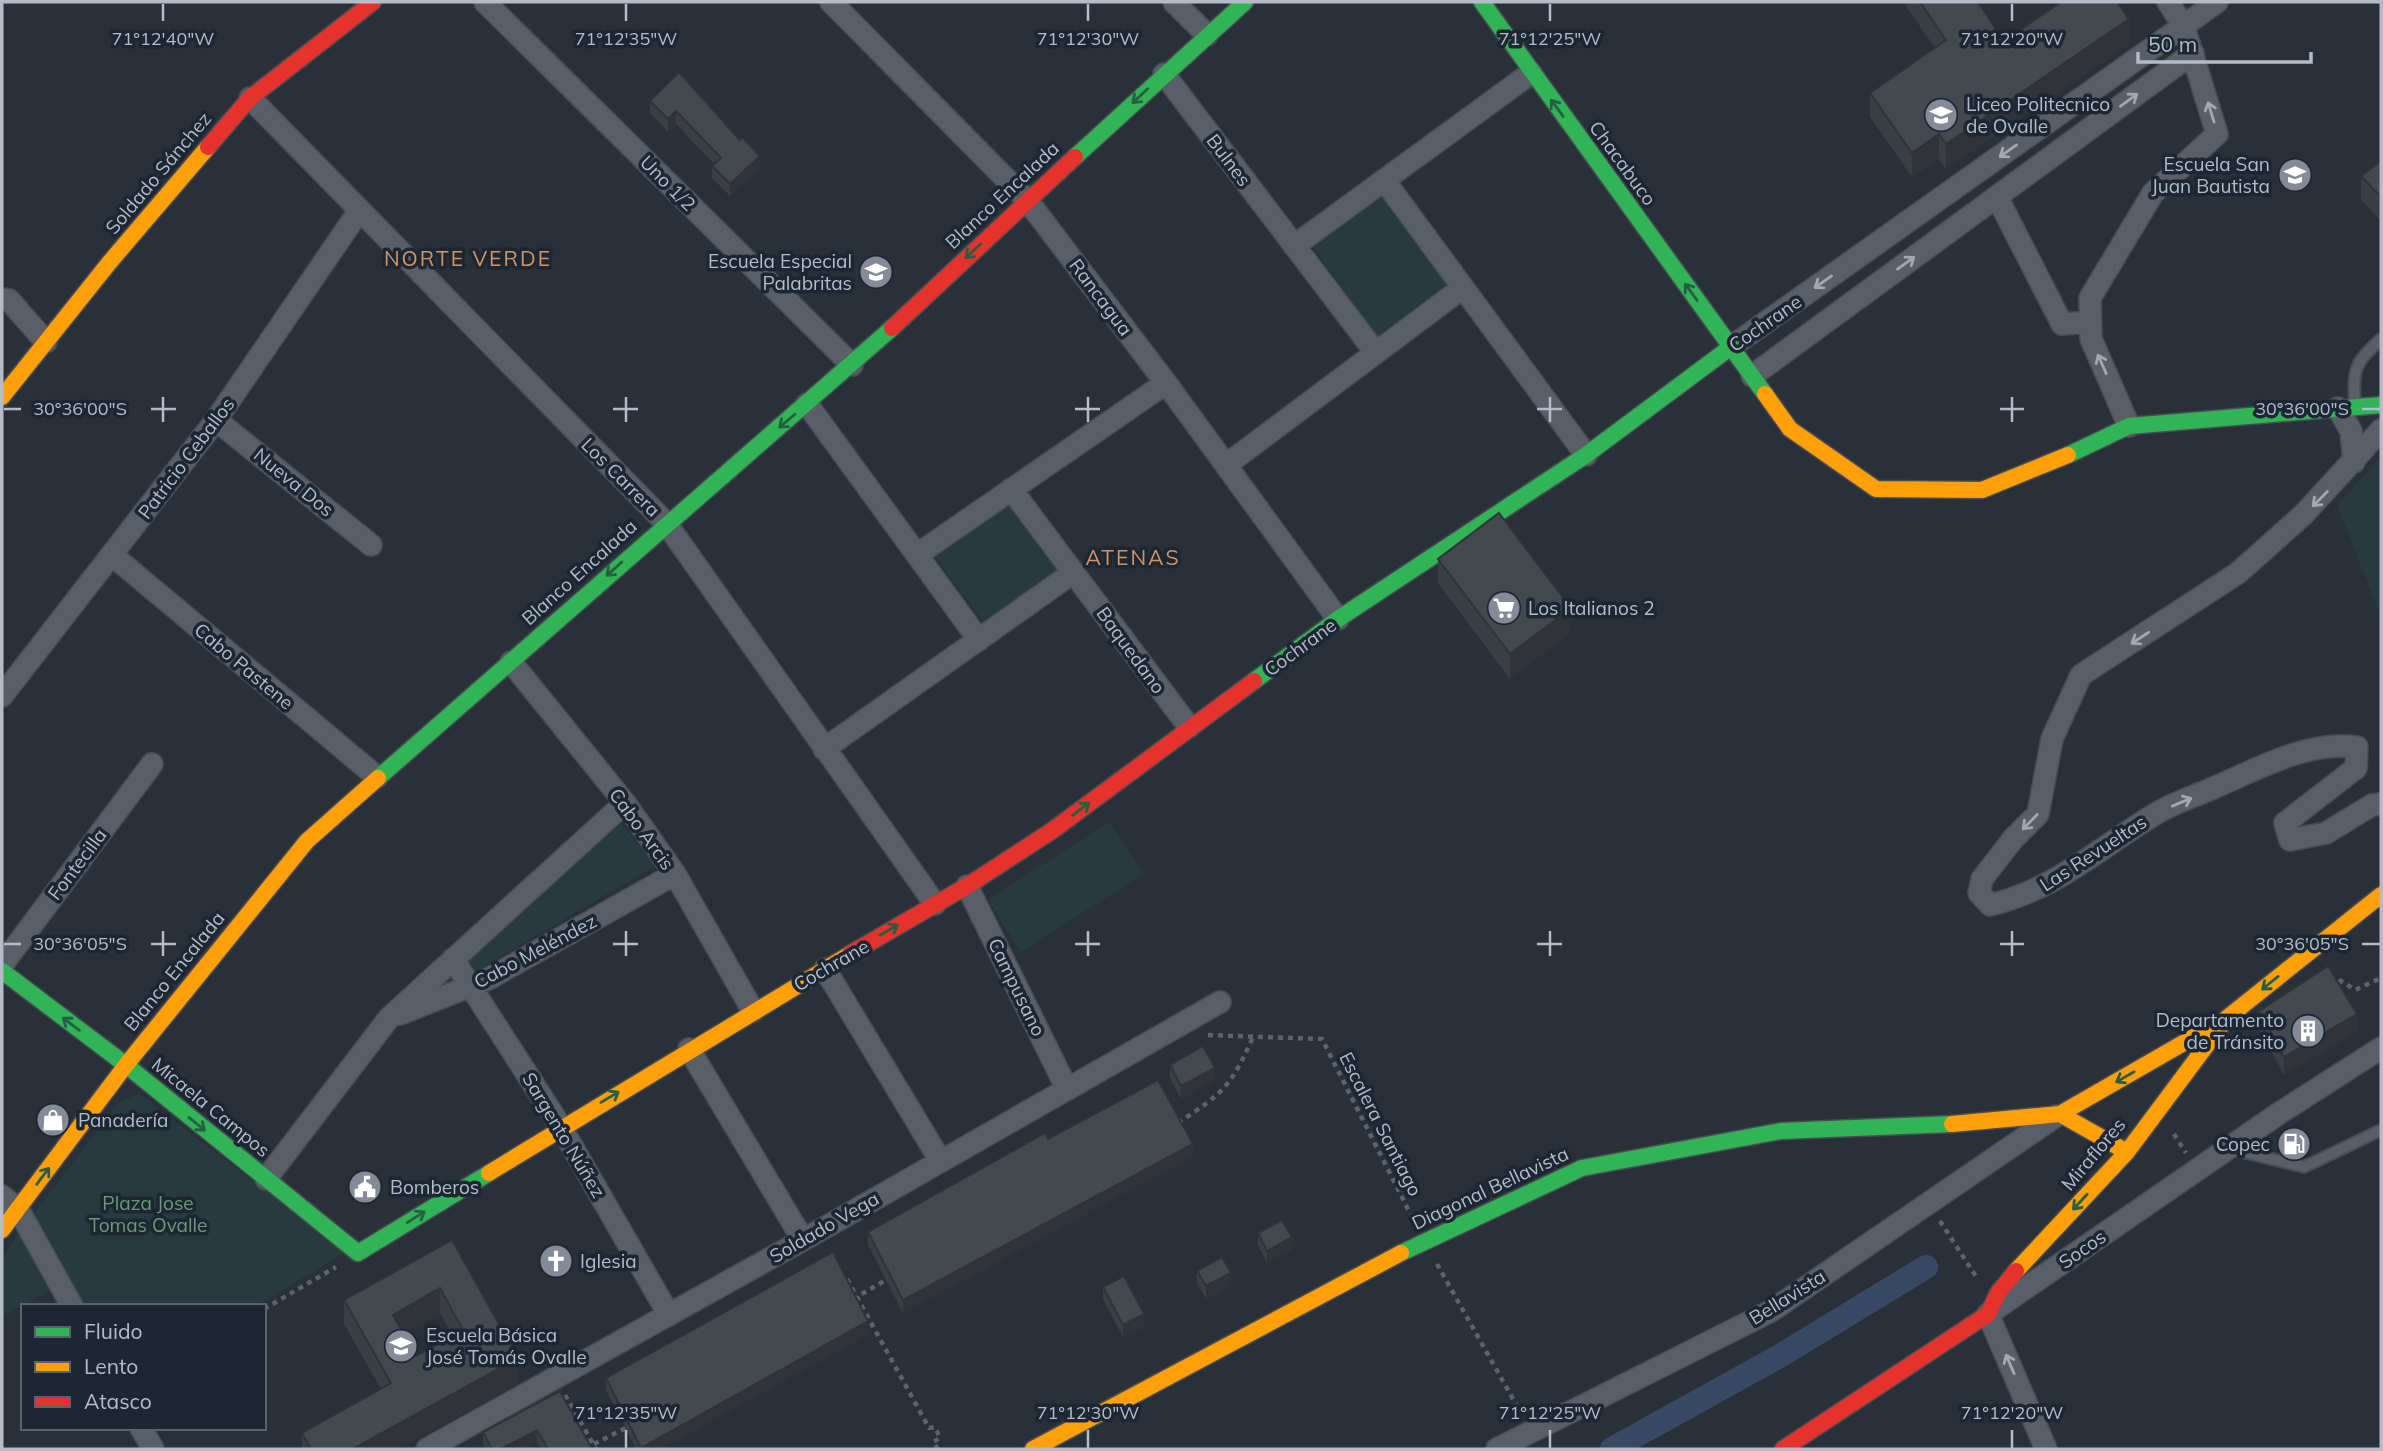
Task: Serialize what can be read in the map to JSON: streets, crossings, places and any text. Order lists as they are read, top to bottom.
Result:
{
  "streets": {
    "street": [
      "Bulnes",
      "Chacabuco",
      "Soldado Sánchez",
      "Uno 1/2",
      "Blanco Encalada",
      "Rancagua",
      "Cochrane",
      "Patricio Ceballos",
      "Los Carrera",
      "Nueva Dos",
      "Baquedano",
      "Cabo Pastene",
      "Cabo Arcis",
      "Las Revueltas",
      "Fontecilla",
      "Cabo Meléndez",
      "Campusano",
      "Micaela Campos",
      "Sargento Núñez",
      "Miraflores",
      "Diagonal Bellavista",
      "Soldado Vega",
      "Socos",
      "Bellavista"
    ],
    "path": ["Escalera Santiago"]
  },
  "crossings": [
    ["Bulnes", "Blanco Encalada"],
    ["Chacabuco", "Cochrane"],
    ["Soldado Sánchez", "Los Carrera"],
    ["Uno 1/2", "Blanco Encalada"],
    ["Blanco Encalada", "Rancagua"],
    ["Blanco Encalada", "Los Carrera"],
    ["Blanco Encalada", "Cabo Pastene"],
    ["Blanco Encalada", "Cabo Arcis"],
    ["Blanco Encalada", "Micaela Campos"],
    ["Rancagua", "Cochrane"],
    ["Cochrane", "Los Carrera"],
    ["Cochrane", "Baquedano"],
    ["Cochrane", "Cabo Arcis"],
    ["Cochrane", "Campusano"],
    ["Cochrane", "Micaela Campos"],
    ["Cochrane", "Sargento Núñez"],
    ["Patricio Ceballos", "Los Carrera"],
    ["Patricio Ceballos", "Nueva Dos"],
    ["Patricio Ceballos", "Cabo Pastene"],
    ["Cabo Arcis", "Cabo Meléndez"],
    ["Cabo Meléndez", "Micaela Campos"],
    ["Cabo Meléndez", "Sargento Núñez"],
    ["Campusano", "Soldado Vega"],
    ["Escalera Santiago", "Diagonal Bellavista"],
    ["Escalera Santiago", "Bellavista"],
    ["Sargento Núñez", "Soldado Vega"],
    ["Miraflores", "Diagonal Bellavista"],
    ["Miraflores", "Socos"],
    ["Miraflores", "Bellavista"],
    ["Diagonal Bellavista", "Bellavista"]
  ],
  "one_way": ["Chacabuco", "Miraflores"],
  "districts": ["NORTE VERDE", "ATENAS"],
  "parks": ["Plaza Jose Tomas Ovalle"],
  "places": {
    "school or university": [
      "Liceo Politecnico de Ovalle",
      "Escuela San Juan Bautista",
      "Escuela Especial Palabritas",
      "Escuela Básica José Tomás Ovalle"
    ],
    "supermarket": ["Los Italianos 2"],
    "building": ["Departamento de Tránsito"],
    "shop": ["Panadería"],
    "fuel station": ["Copec"],
    "public building": ["Bomberos"],
    "church": ["Iglesia"]
  },
  "legend": ["Fluido", "Lento", "Atasco"],
  "scale_bar": "50 m",
  "coordinates": [
    "71°12'40\"W",
    "71°12'35\"W",
    "71°12'30\"W",
    "71°12'25\"W",
    "71°12'20\"W",
    "30°36'00\"S",
    "30°36'05\"S"
  ]
}
